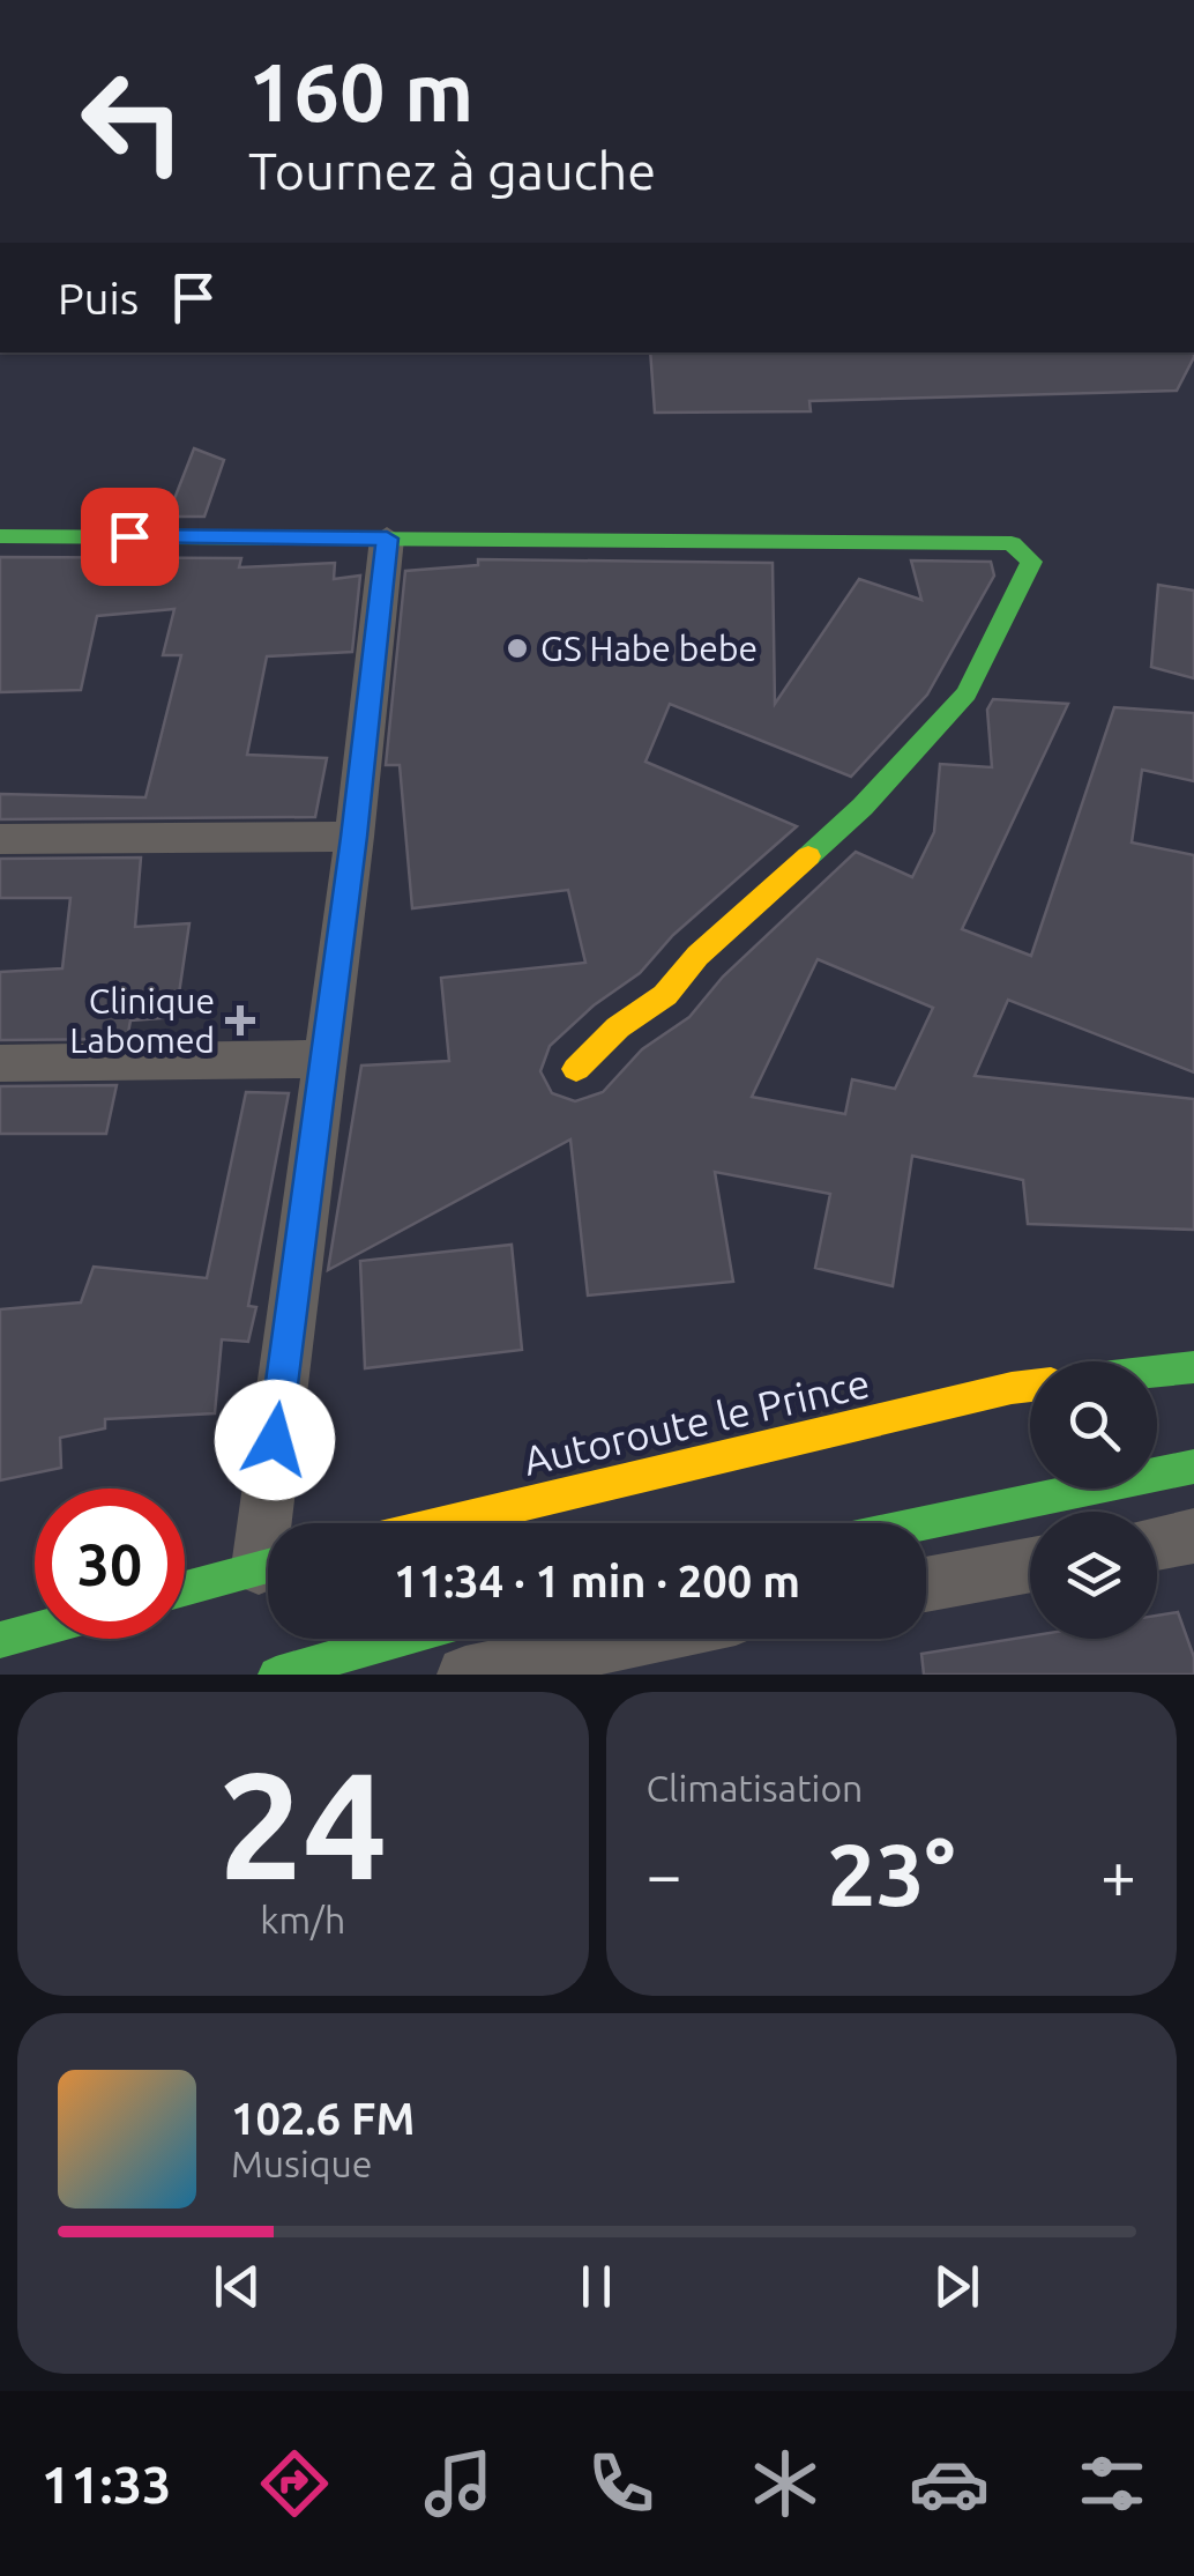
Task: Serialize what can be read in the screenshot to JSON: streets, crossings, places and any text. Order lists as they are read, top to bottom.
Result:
{
  "streets": {
    "street": ["Autoroute le Prince"]
  },
  "places": {
    "other": ["GS Habe bebe"],
    "health": ["Clinique Labomed"]
  },
  "page": {
    "turn": ["160 m", "Tournez à gauche"],
    "then": "Puis",
    "limit": "30",
    "trip": "11:34 · 1 min · 200 m",
    "tile": [
      ["24", "km/h"],
      "Climatisation"
    ],
    "heat": ["−", "23°", "+"],
    "song": ["102.6 FM", "Musique"],
    "tabs": "11:33"
  }
}
